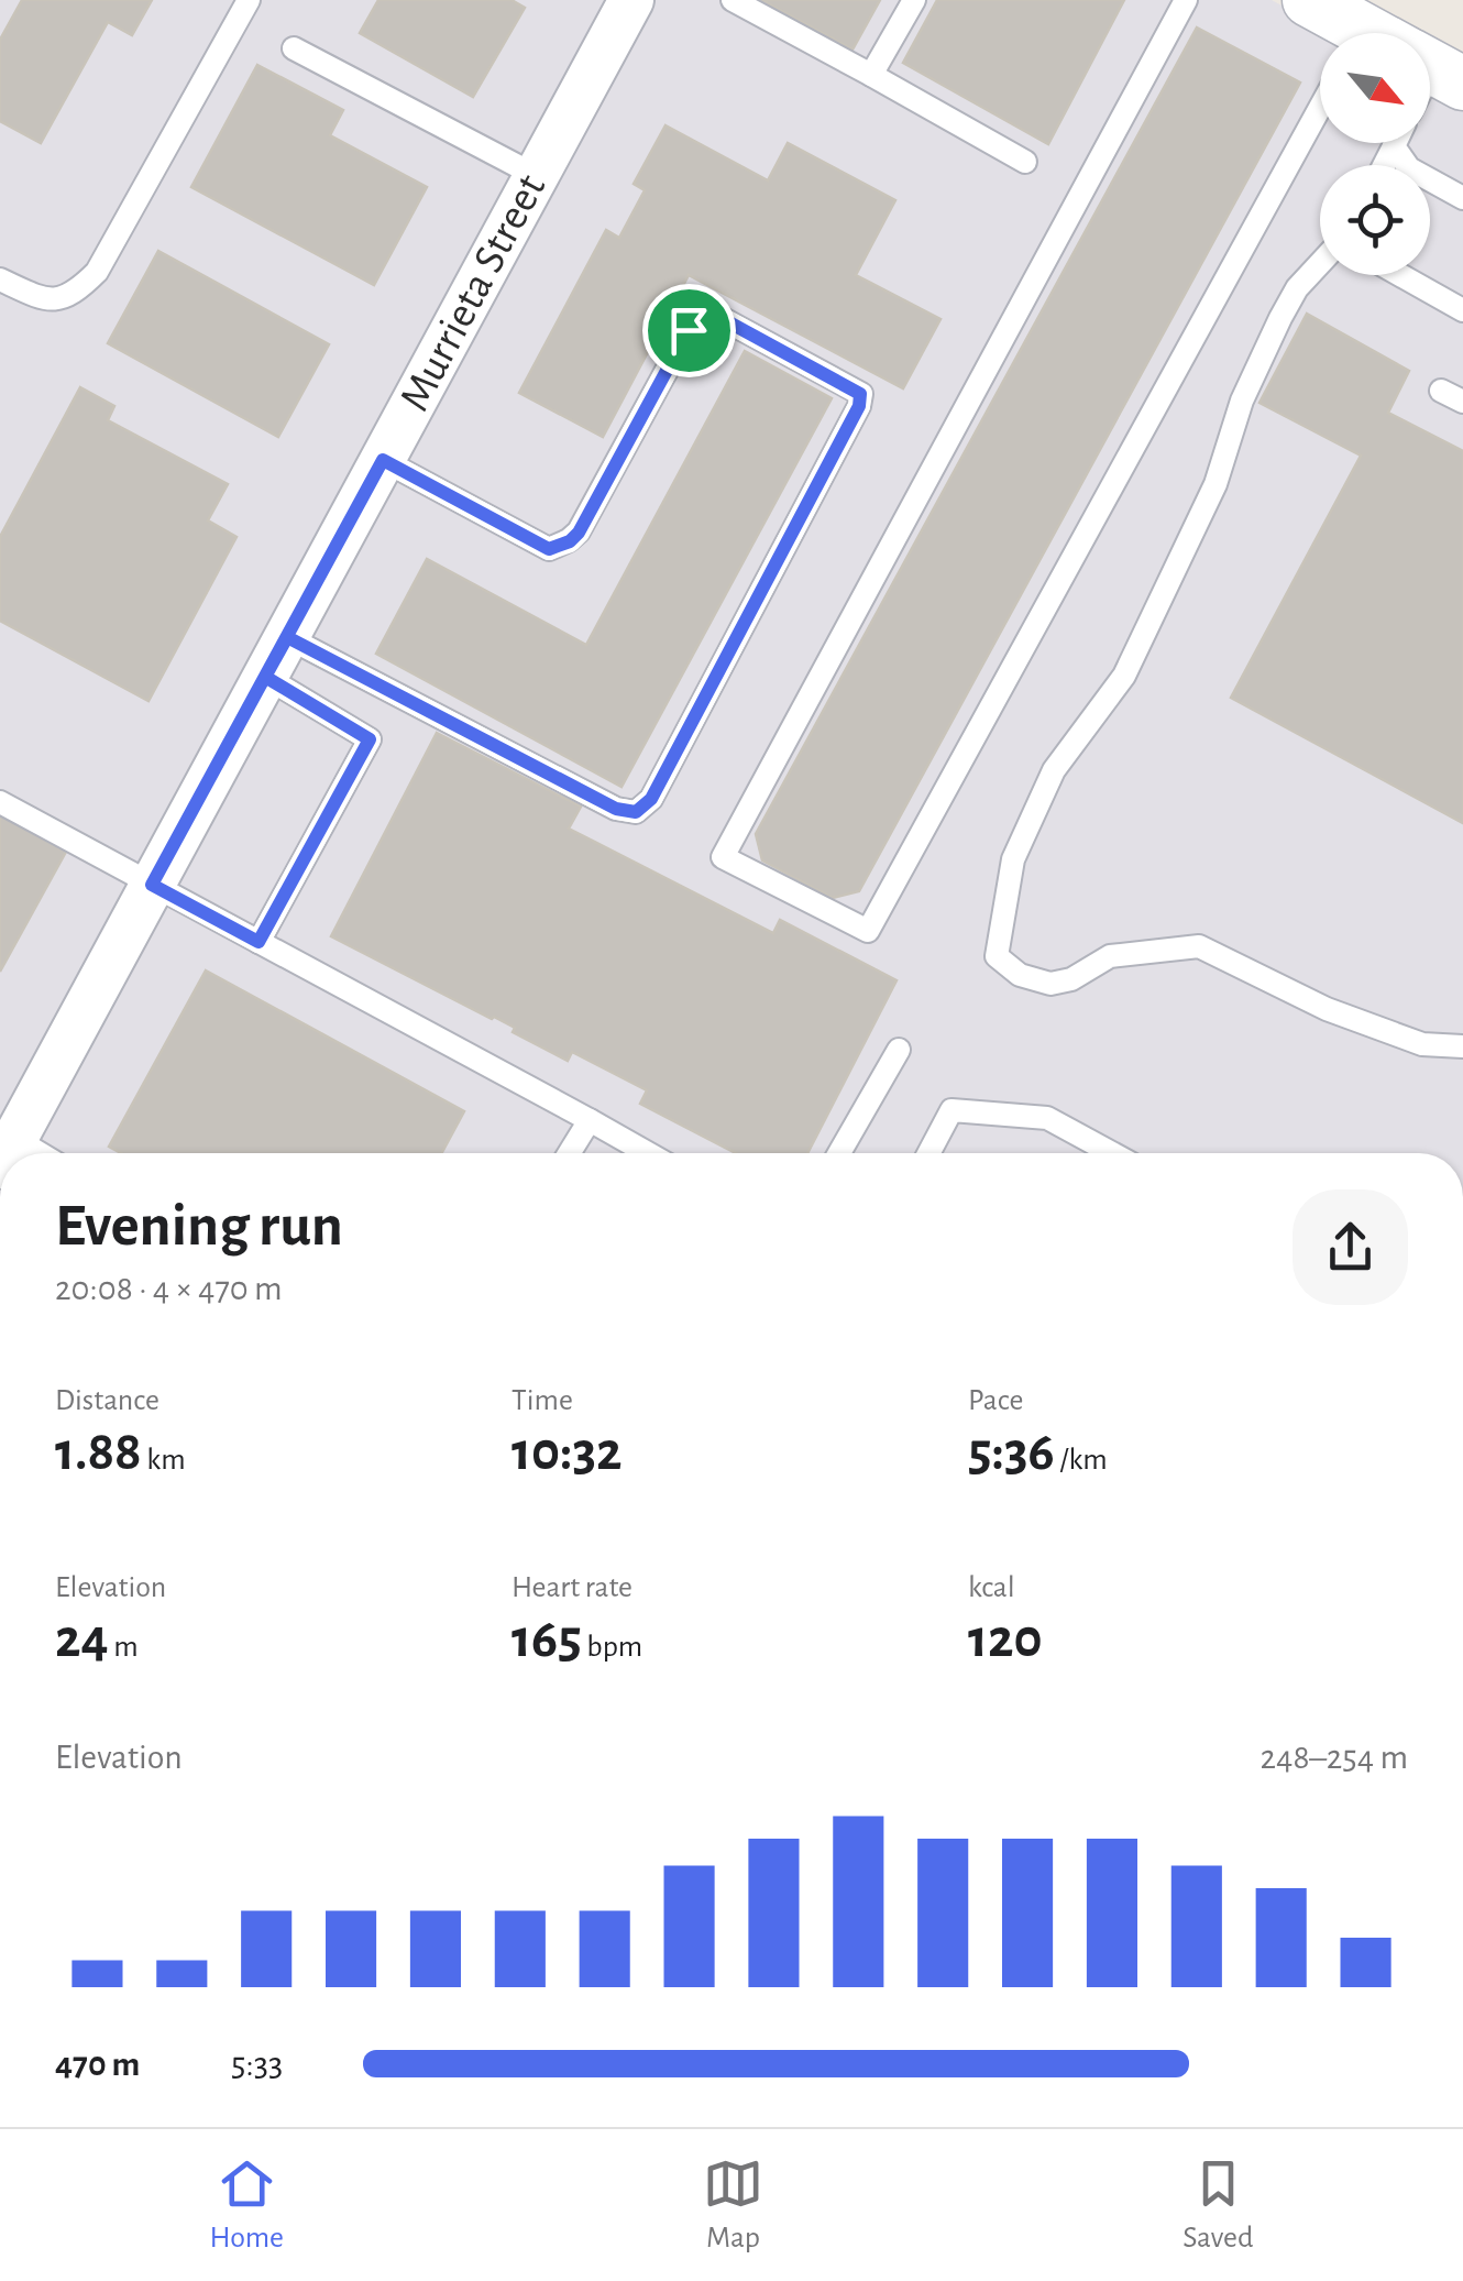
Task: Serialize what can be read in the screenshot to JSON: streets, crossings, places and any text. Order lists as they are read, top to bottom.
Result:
{
  "streets": {
    "street": ["Murrieta Street"]
  },
  "north": "bottom right",
  "page": {
    "heading": ["Evening run", "20:08 · 4 × 470 m"],
    "stats": [
      ["Distance", "1.88 km"],
      ["Time", "10:32"],
      ["Pace", "5:36 /km"],
      ["Elevation", "24 m"],
      ["Heart rate", "165 bpm"],
      ["kcal", "120"]
    ],
    "chart": ["Elevation", "248–254 m"],
    "list": [
      {
        "name": "470 m",
        "note": "5:33"
      }
    ],
    "tabs": ["Home", "Map", "Saved"]
  }
}
